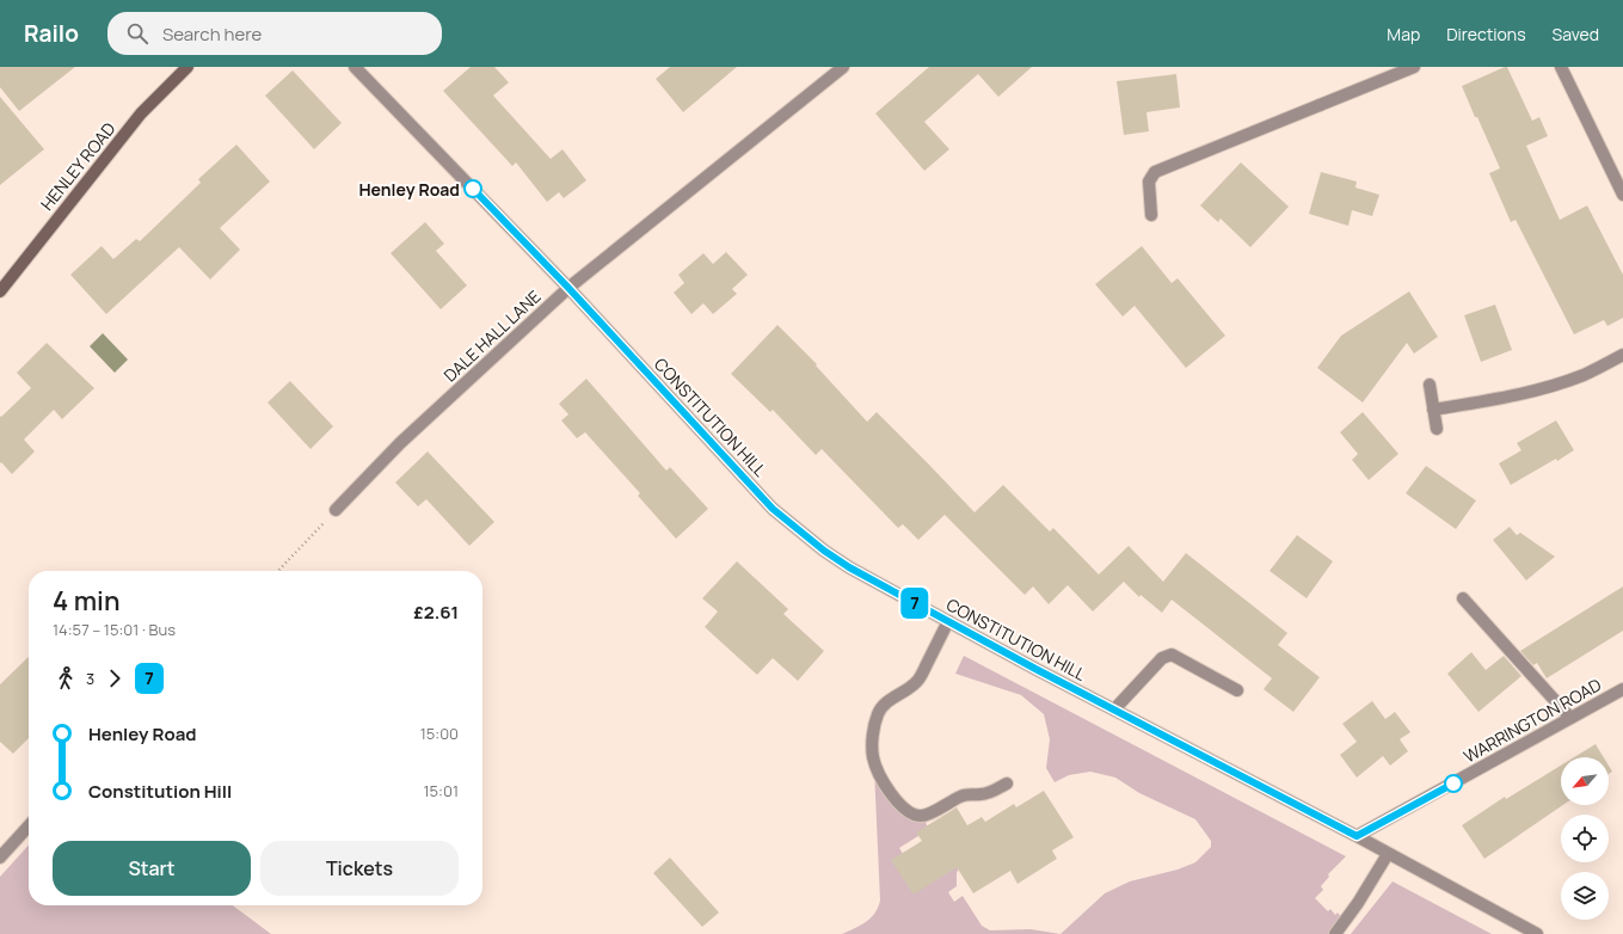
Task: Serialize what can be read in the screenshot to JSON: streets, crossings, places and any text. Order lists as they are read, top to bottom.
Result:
{
  "streets": {
    "street": [
      "HENLEY ROAD",
      "DALE HALL LANE",
      "CONSTITUTION HILL",
      "WARRINGTON ROAD"
    ]
  },
  "crossings": [
    ["DALE HALL LANE", "CONSTITUTION HILL"],
    ["CONSTITUTION HILL", "WARRINGTON ROAD"]
  ],
  "places": ["Henley Road"],
  "lines": ["bus line 7"],
  "north": "bottom left",
  "page": {
    "header": "Railo",
    "search": "Search here",
    "nav": ["Map", "Directions", "Saved"],
    "on_map": "7",
    "heading": ["4 min", "14:57 – 15:01 · Bus", "£2.61"],
    "legs": ["3", "7"],
    "list": [
      {
        "name": "Henley Road",
        "value": "15:00"
      },
      {
        "name": "Constitution Hill",
        "value": "15:01"
      }
    ],
    "buttons": ["Start", "Tickets"]
  }
}
